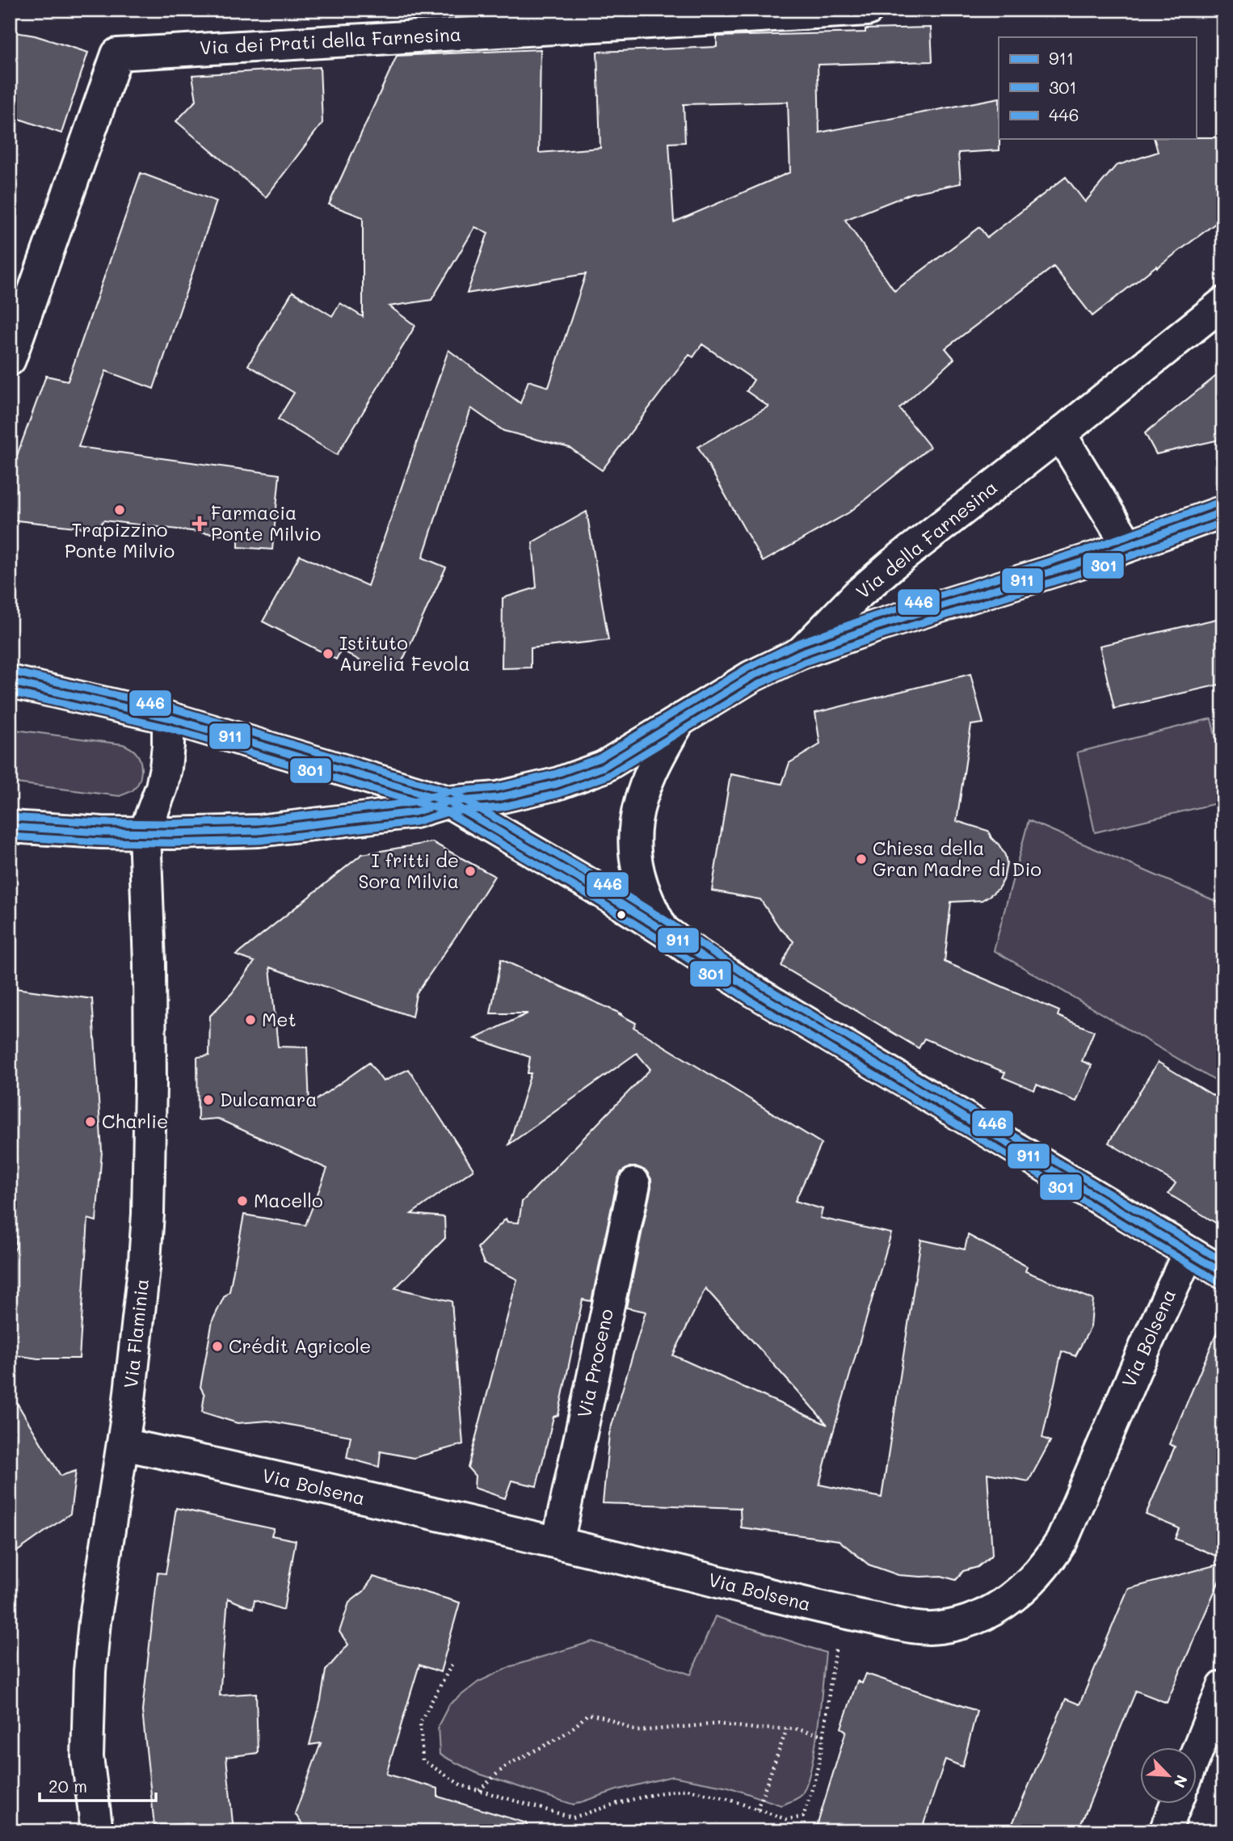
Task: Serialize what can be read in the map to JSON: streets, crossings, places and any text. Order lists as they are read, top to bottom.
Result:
{
  "streets": {
    "street": [
      "Via dei Prati della Farnesina",
      "Via della Farnesina",
      "Via Flaminia",
      "Via Bolsena",
      "Via Proceno"
    ]
  },
  "crossings": [
    ["Via Flaminia", "Via Bolsena"],
    ["Via Bolsena", "Via Proceno"]
  ],
  "places": {
    "other": [
      "Trapizzino Ponte Milvio",
      "Istituto Aurelia Fevola",
      "Chiesa della Gran Madre di Dio",
      "I fritti de Sora Milvia",
      "Met",
      "Dulcamara",
      "Charlie",
      "Macello",
      "Crédit Agricole"
    ],
    "health": ["Farmacia Ponte Milvio"]
  },
  "lines": ["transit line 446", "transit line 911", "transit line 301"],
  "legend": ["911", "301", "446"],
  "scale_bar": "20 m",
  "north": "bottom right"
}
